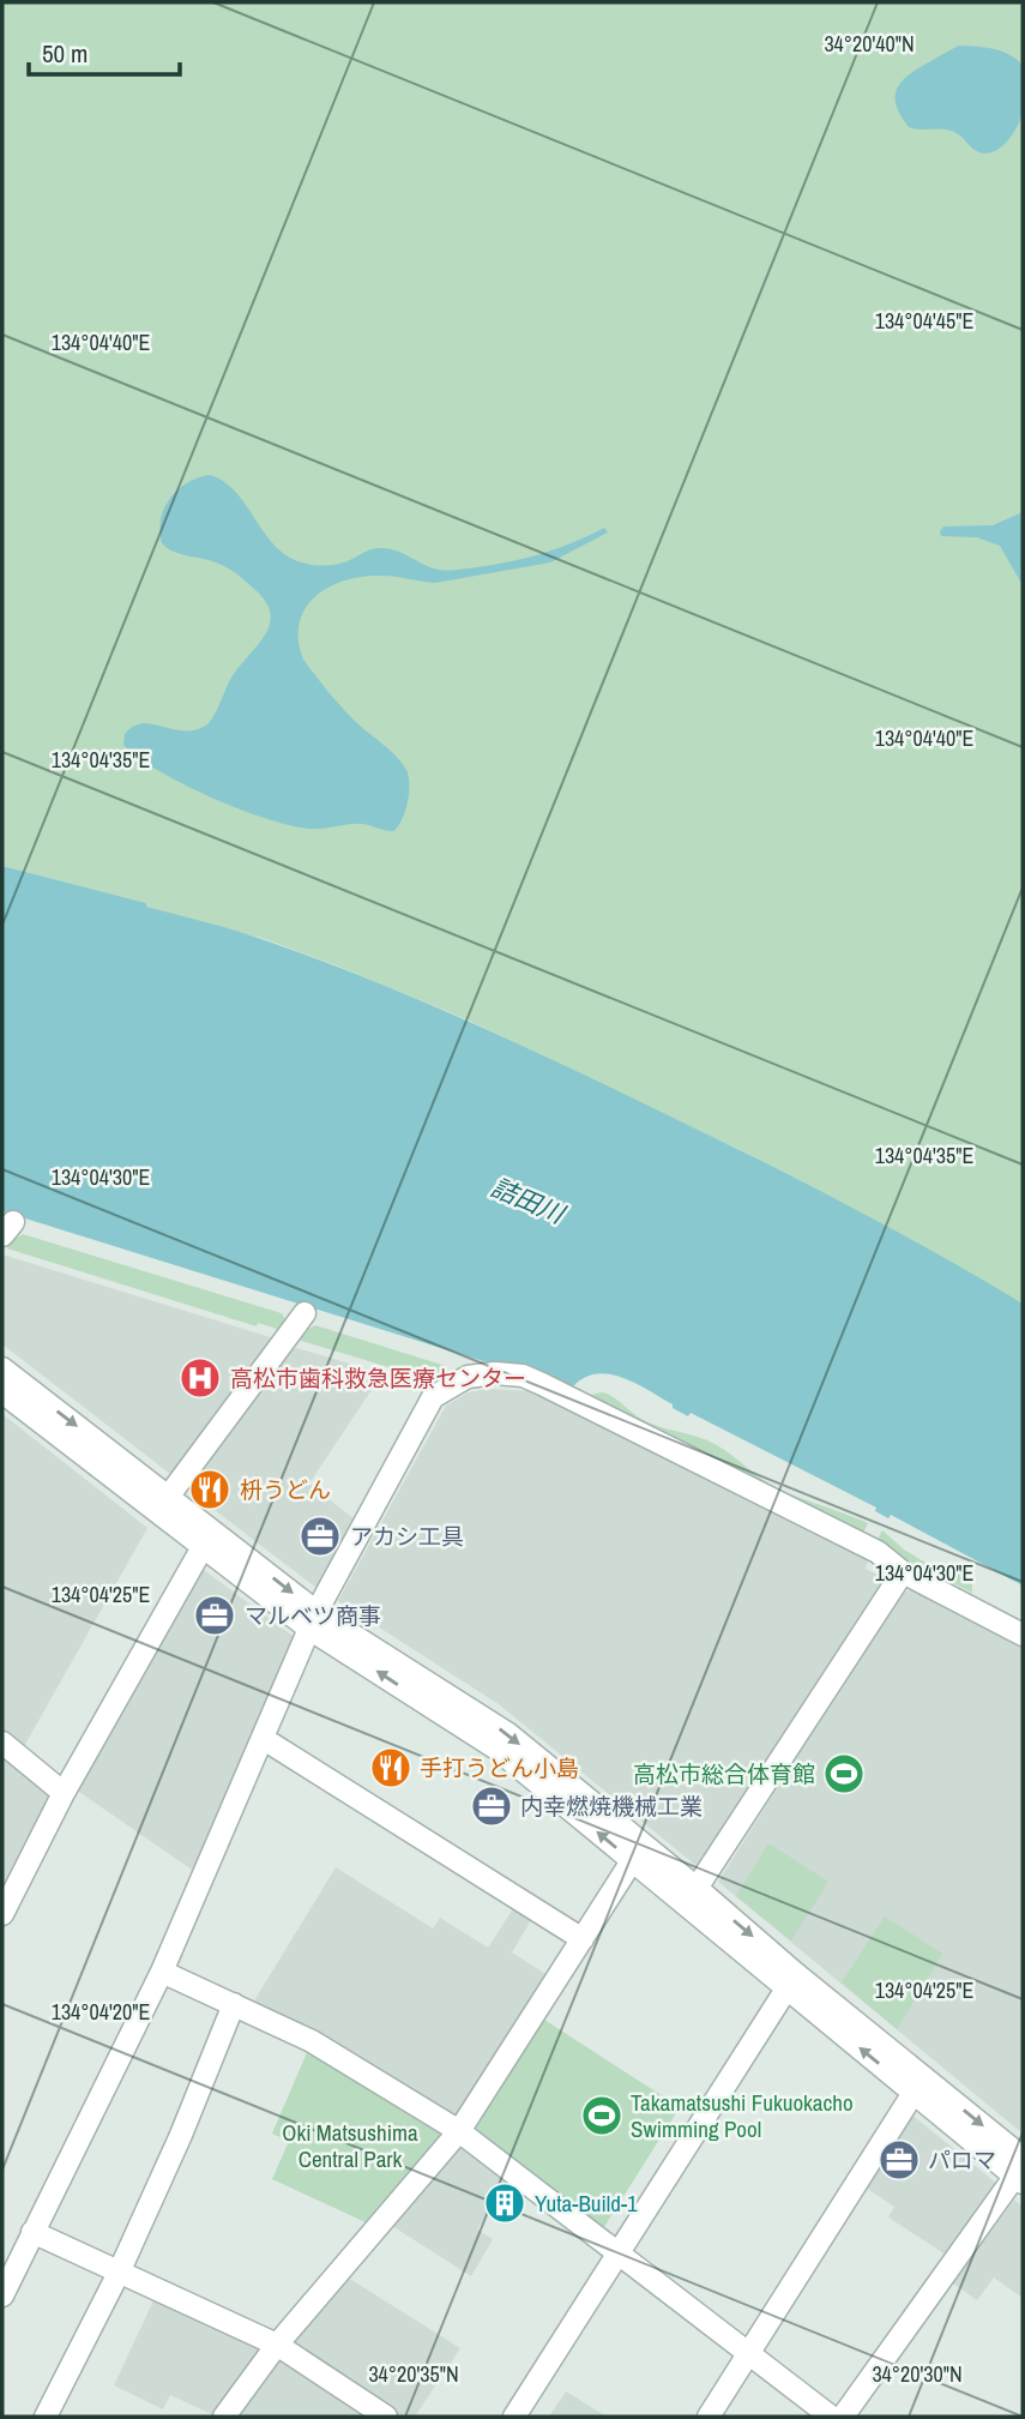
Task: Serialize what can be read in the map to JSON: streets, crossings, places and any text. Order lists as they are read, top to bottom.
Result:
{
  "water": ["詰田川"],
  "parks": ["Oki Matsushima Central Park"],
  "places": {
    "hospital": ["高松市歯科救急医療センター"],
    "restaurant": ["枡うどん", "手打うどん小島"],
    "office": [
      "アカシ工具",
      "マルベツ商事",
      "内幸燃焼機械工業",
      "パロマ"
    ],
    "sports": ["高松市総合体育館", "Takamatsushi Fukuokacho Swimming Pool"],
    "building": ["Yuta-Build-1"]
  },
  "scale_bar": "50 m",
  "coordinates": [
    "34°20'40\"N",
    "134°04'45\"E",
    "134°04'40\"E",
    "134°04'35\"E",
    "134°04'30\"E",
    "134°04'25\"E",
    "134°04'20\"E",
    "34°20'35\"N",
    "34°20'30\"N"
  ]
}
